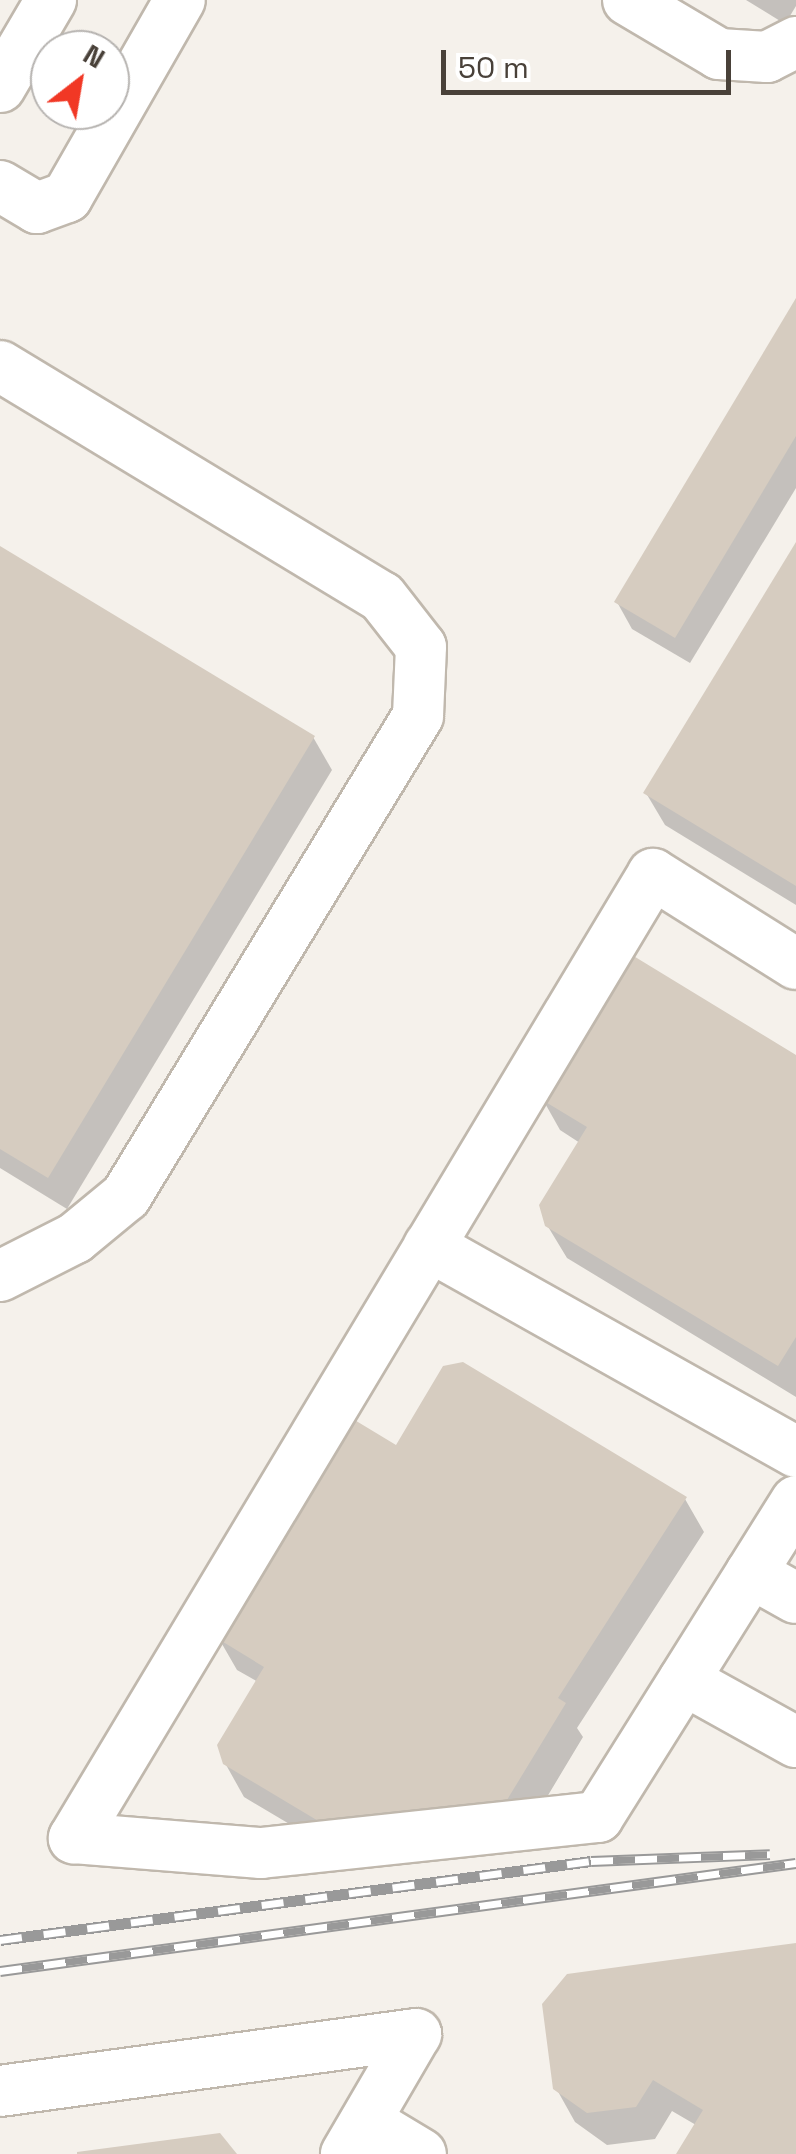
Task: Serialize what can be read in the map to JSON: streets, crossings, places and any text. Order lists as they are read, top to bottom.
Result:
{
  "scale_bar": "50 m",
  "north": "top right"
}
